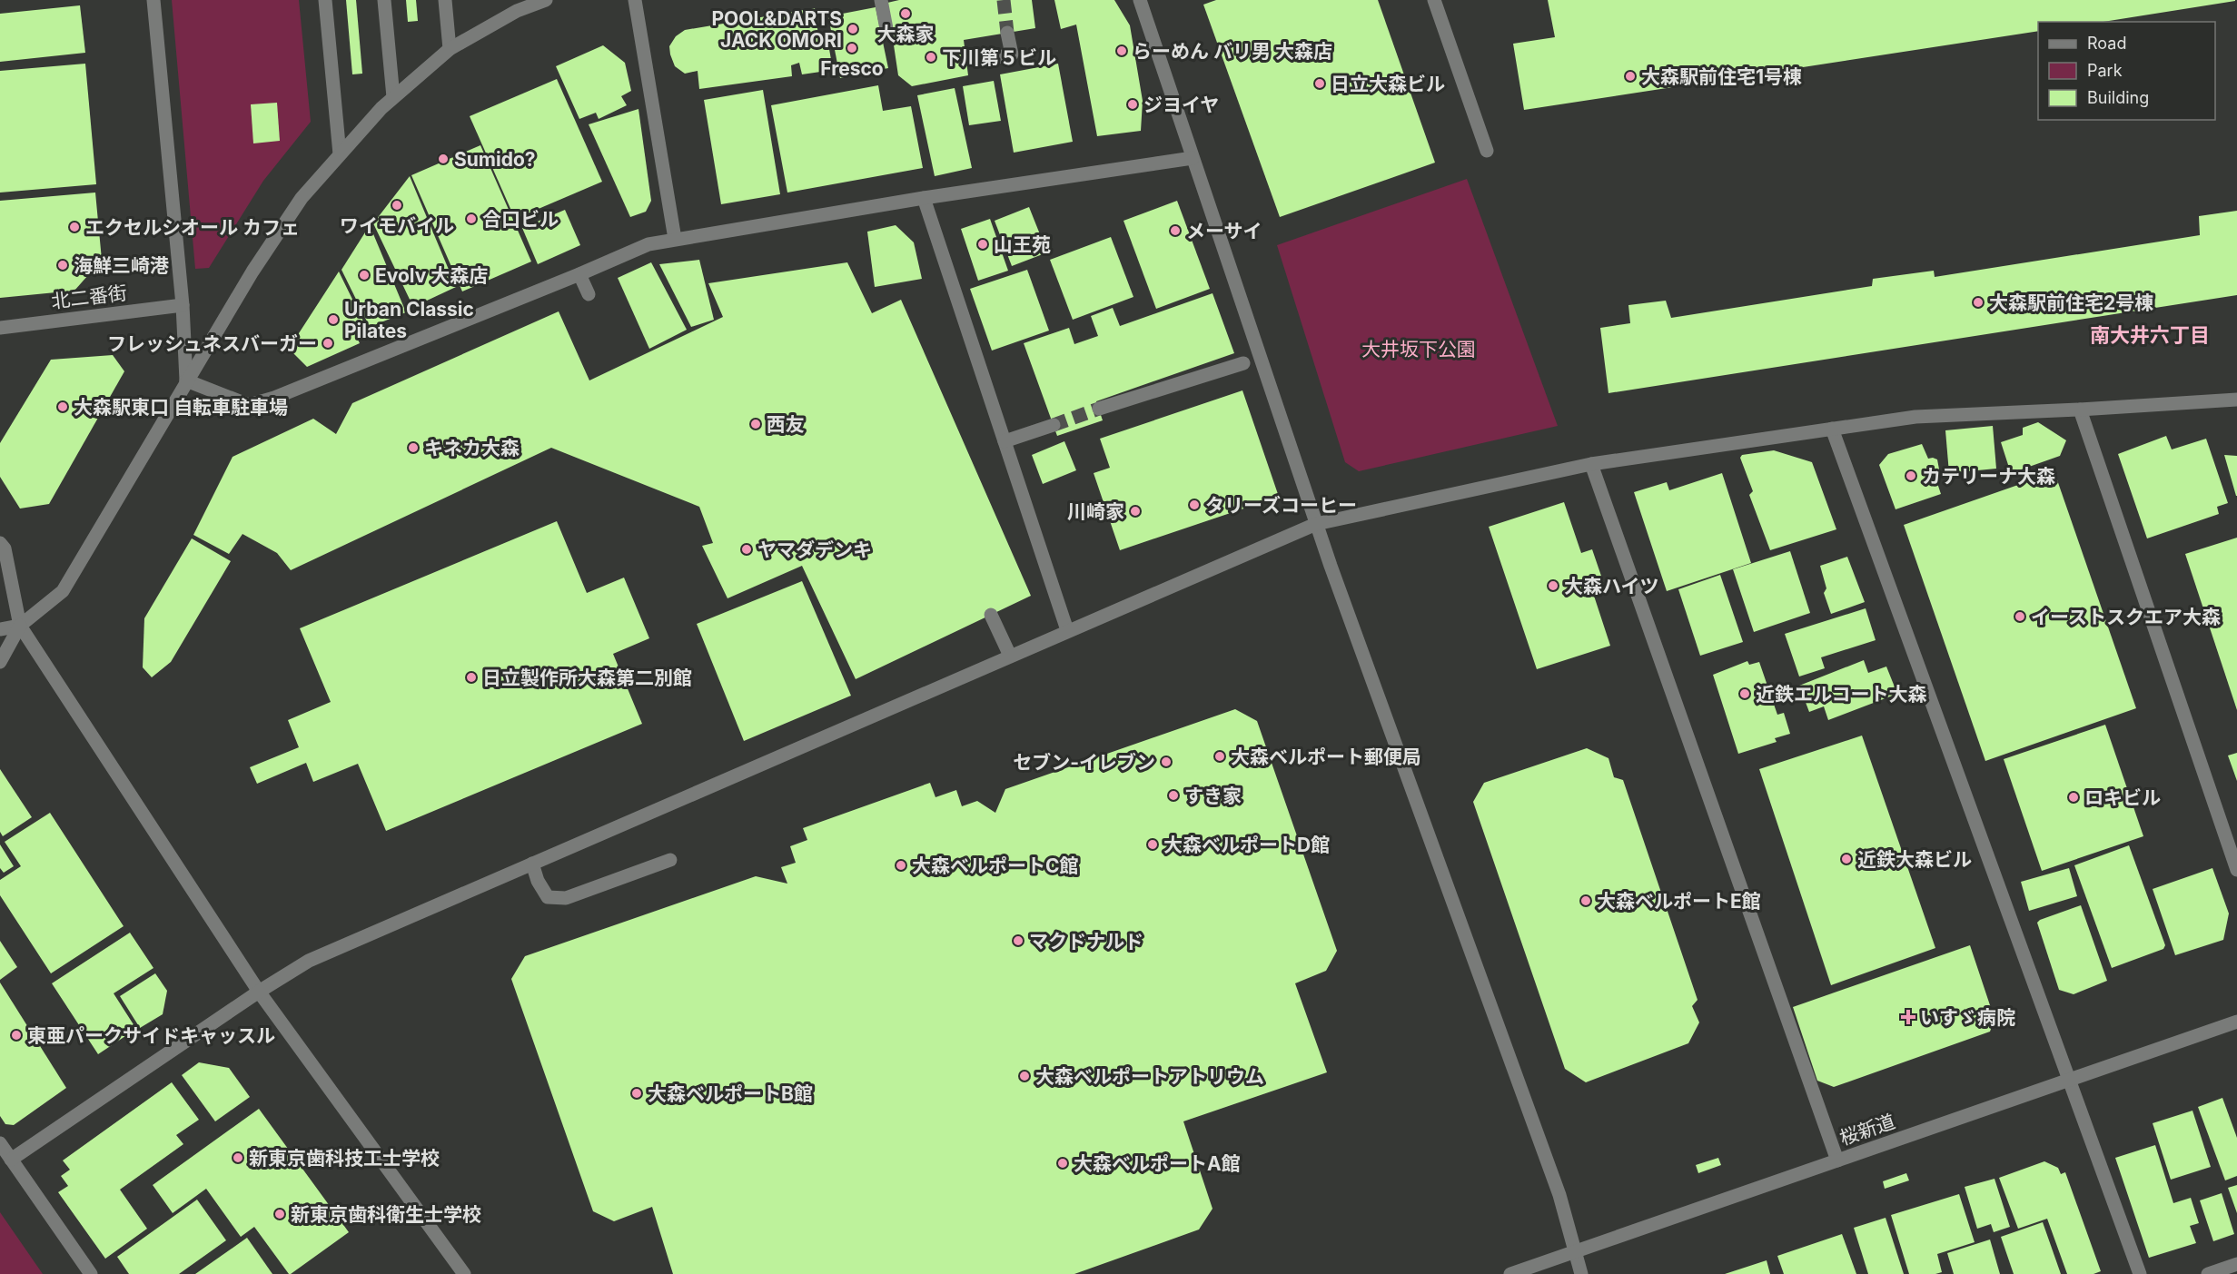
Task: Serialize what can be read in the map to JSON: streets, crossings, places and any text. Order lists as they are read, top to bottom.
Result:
{
  "streets": {
    "street": ["北二番街", "桜新道"]
  },
  "districts": ["南大井六丁目"],
  "parks": ["大井坂下公園"],
  "places": {
    "other": [
      "大森家",
      "POOL&DARTS JACK OMORI",
      "Fresco",
      "らーめん バリ男 大森店",
      "下川第５ビル",
      "大森駅前住宅1号棟",
      "日立大森ビル",
      "ジヨイヤ",
      "Sumido?",
      "ワイモバイル",
      "合口ビル",
      "エクセルシオール カフェ",
      "メーサイ",
      "山王苑",
      "海鮮三崎港",
      "Evolv 大森店",
      "大森駅前住宅2号棟",
      "Urban Classic Pilates",
      "フレッシュネスバーガー",
      "大森駅東口 自転車駐車場",
      "西友",
      "キネカ大森",
      "カテリーナ大森",
      "タリーズコーヒー",
      "川崎家",
      "ヤマダデンキ",
      "大森ハイツ",
      "イーストスクエア大森",
      "日立製作所大森第二別館",
      "近鉄エルコート大森",
      "大森ベルポート郵便局",
      "セブン-イレブン",
      "すき家",
      "ロキビル",
      "大森ベルポートD館",
      "近鉄大森ビル",
      "大森ベルポートC館",
      "大森ベルポートE館",
      "マクドナルド",
      "東亜パークサイドキャッスル",
      "大森ベルポートアトリウム",
      "大森ベルポートB館",
      "新東京歯科技工士学校",
      "大森ベルポートA館",
      "新東京歯科衛生士学校"
    ],
    "health": ["いすゞ病院"]
  },
  "legend": ["Road", "Park", "Building"]
}
